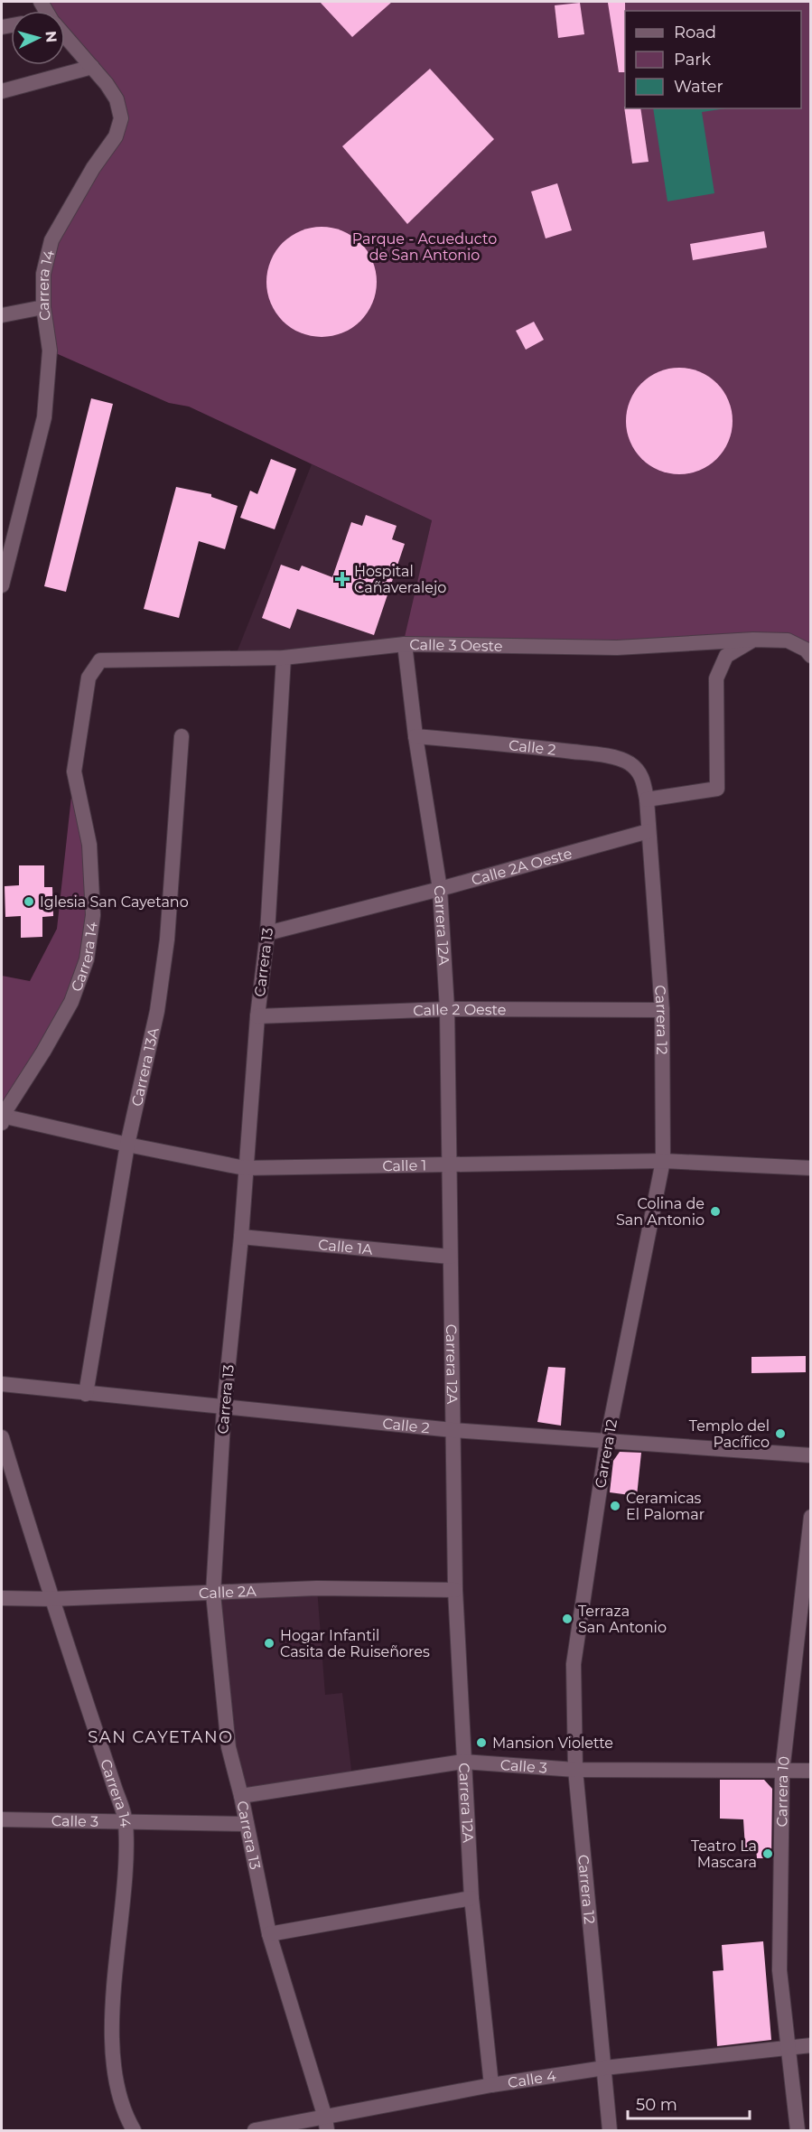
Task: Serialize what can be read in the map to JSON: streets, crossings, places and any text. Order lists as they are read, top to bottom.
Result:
{
  "streets": {
    "street": [
      "Carrera 14",
      "Calle 3 Oeste",
      "Calle 2",
      "Calle 2A Oeste",
      "Carrera 12A",
      "Carrera 13",
      "Calle 2 Oeste",
      "Carrera 12",
      "Carrera 13A",
      "Calle 1",
      "Calle 1A",
      "Calle 2A",
      "Calle 3",
      "Carrera 10",
      "Calle 4"
    ]
  },
  "crossings": [
    ["Carrera 14", "Calle 3 Oeste"],
    ["Carrera 14", "Calle 1"],
    ["Carrera 14", "Calle 2A"],
    ["Carrera 14", "Calle 3"],
    ["Calle 3 Oeste", "Carrera 12A"],
    ["Calle 3 Oeste", "Carrera 13"],
    ["Calle 2", "Carrera 12A"],
    ["Calle 2", "Carrera 13"],
    ["Calle 2", "Carrera 12"],
    ["Calle 2", "Carrera 13A"],
    ["Calle 2A Oeste", "Carrera 12A"],
    ["Calle 2A Oeste", "Carrera 13"],
    ["Calle 2A Oeste", "Carrera 12"],
    ["Carrera 12A", "Calle 2 Oeste"],
    ["Carrera 12A", "Calle 1"],
    ["Carrera 12A", "Calle 1A"],
    ["Carrera 12A", "Calle 2A"],
    ["Carrera 12A", "Calle 3"],
    ["Carrera 12A", "Calle 4"],
    ["Carrera 13", "Calle 2 Oeste"],
    ["Carrera 13", "Calle 1"],
    ["Carrera 13", "Calle 1A"],
    ["Carrera 13", "Calle 2A"],
    ["Carrera 13", "Calle 3"],
    ["Carrera 13", "Calle 4"],
    ["Calle 2 Oeste", "Carrera 12"],
    ["Carrera 12", "Calle 1"],
    ["Carrera 12", "Calle 3"],
    ["Carrera 12", "Calle 4"],
    ["Carrera 13A", "Calle 1"],
    ["Calle 3", "Carrera 10"],
    ["Carrera 10", "Calle 4"]
  ],
  "districts": ["SAN CAYETANO"],
  "parks": ["Parque - Acueducto de San Antonio"],
  "places": {
    "health": ["Hospital Cañaveralejo"],
    "other": [
      "Iglesia San Cayetano",
      "Colina de San Antonio",
      "Templo del Pacífico",
      "Ceramicas El Palomar",
      "Terraza San Antonio",
      "Hogar Infantil Casita de Ruiseñores",
      "Mansion Violette",
      "Teatro La Mascara"
    ]
  },
  "legend": ["Road", "Park", "Water"],
  "scale_bar": "50 m",
  "north": "right"
}
